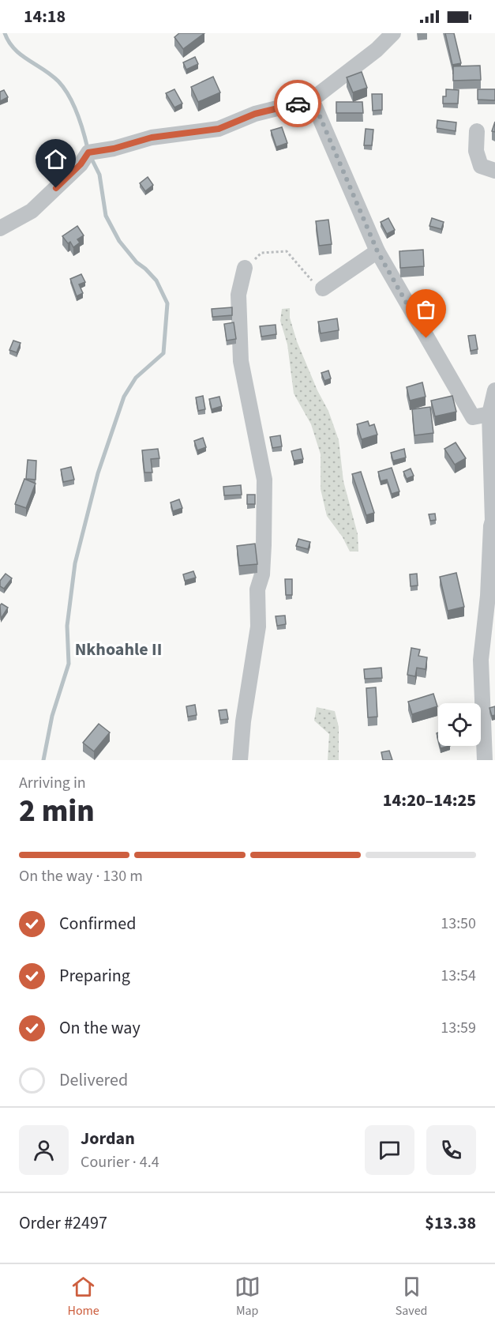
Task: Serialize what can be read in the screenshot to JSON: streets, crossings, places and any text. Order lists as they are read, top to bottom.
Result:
{
  "districts": ["Nkhoahle II"],
  "page": {
    "status": "14:18",
    "heading": ["2 min", "Arriving in", "14:20–14:25"],
    "panel": [
      "Jordan",
      "Courier · 4.4",
      "Order #2497",
      "$13.38"
    ],
    "bar": "On the way · 130 m",
    "list": [
      ["Confirmed", "13:50"],
      ["Preparing", "13:54"],
      ["On the way", "13:59"],
      "Delivered"
    ],
    "tabs": ["Home", "Map", "Saved"]
  }
}
